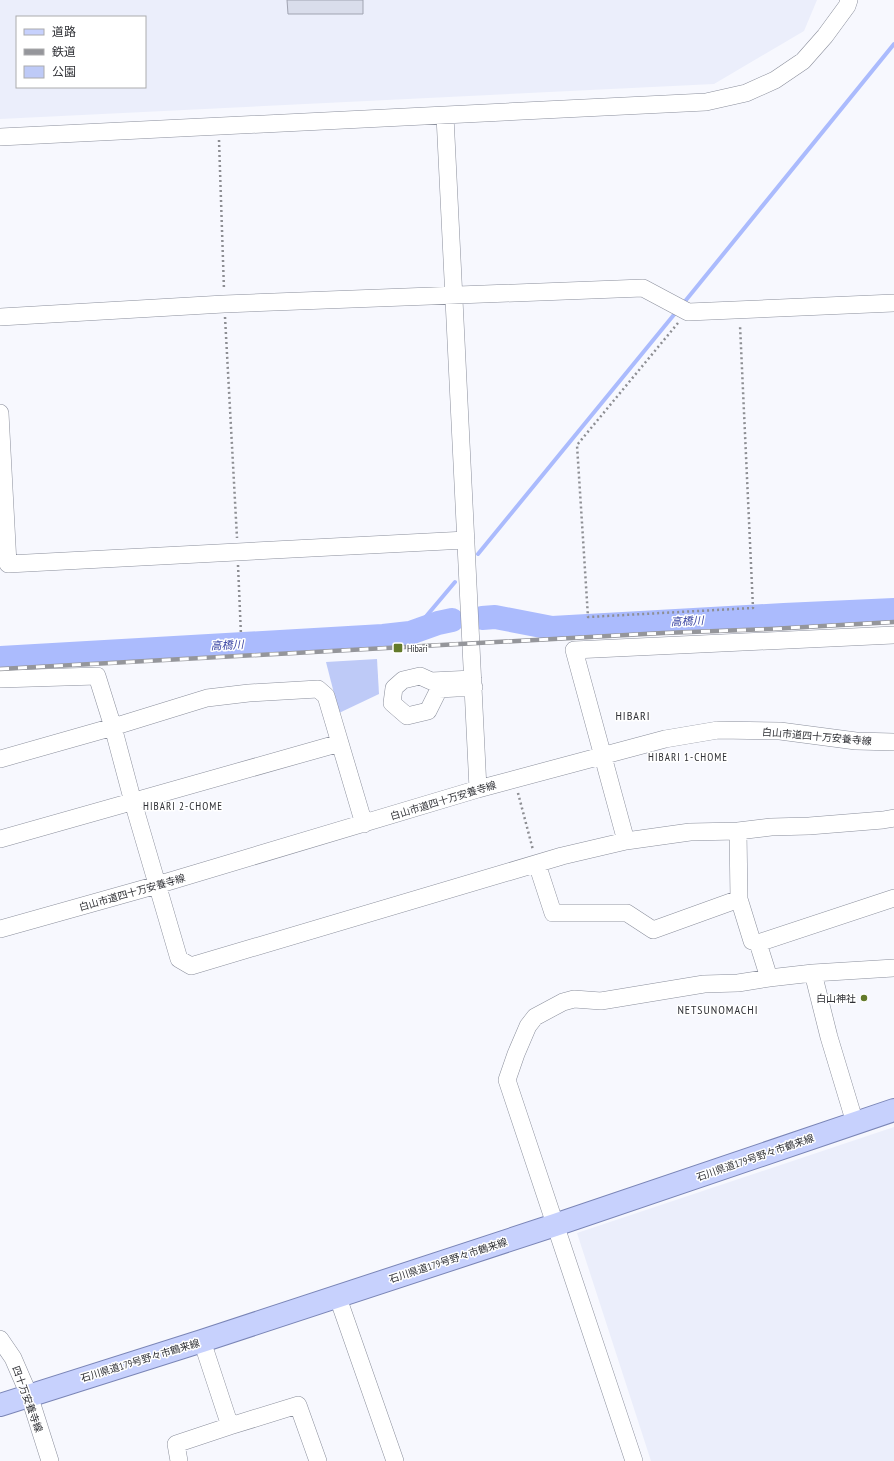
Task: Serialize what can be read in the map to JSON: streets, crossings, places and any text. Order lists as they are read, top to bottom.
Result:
{
  "streets": {
    "main road": ["石川県道179号野々市鶴来線"],
    "street": ["白山市道四十万安養寺線", "四十万安養寺線"]
  },
  "crossings": [
    ["石川県道179号野々市鶴来線", "四十万安養寺線"]
  ],
  "districts": [
    "HIBARI",
    "HIBARI 1-CHOME",
    "HIBARI 2-CHOME",
    "NETSUNOMACHI"
  ],
  "water": ["高橋川"],
  "places": {
    "transit": ["Hibari"],
    "other": ["白山神社"]
  },
  "legend": ["道路", "鉄道", "公園"]
}
